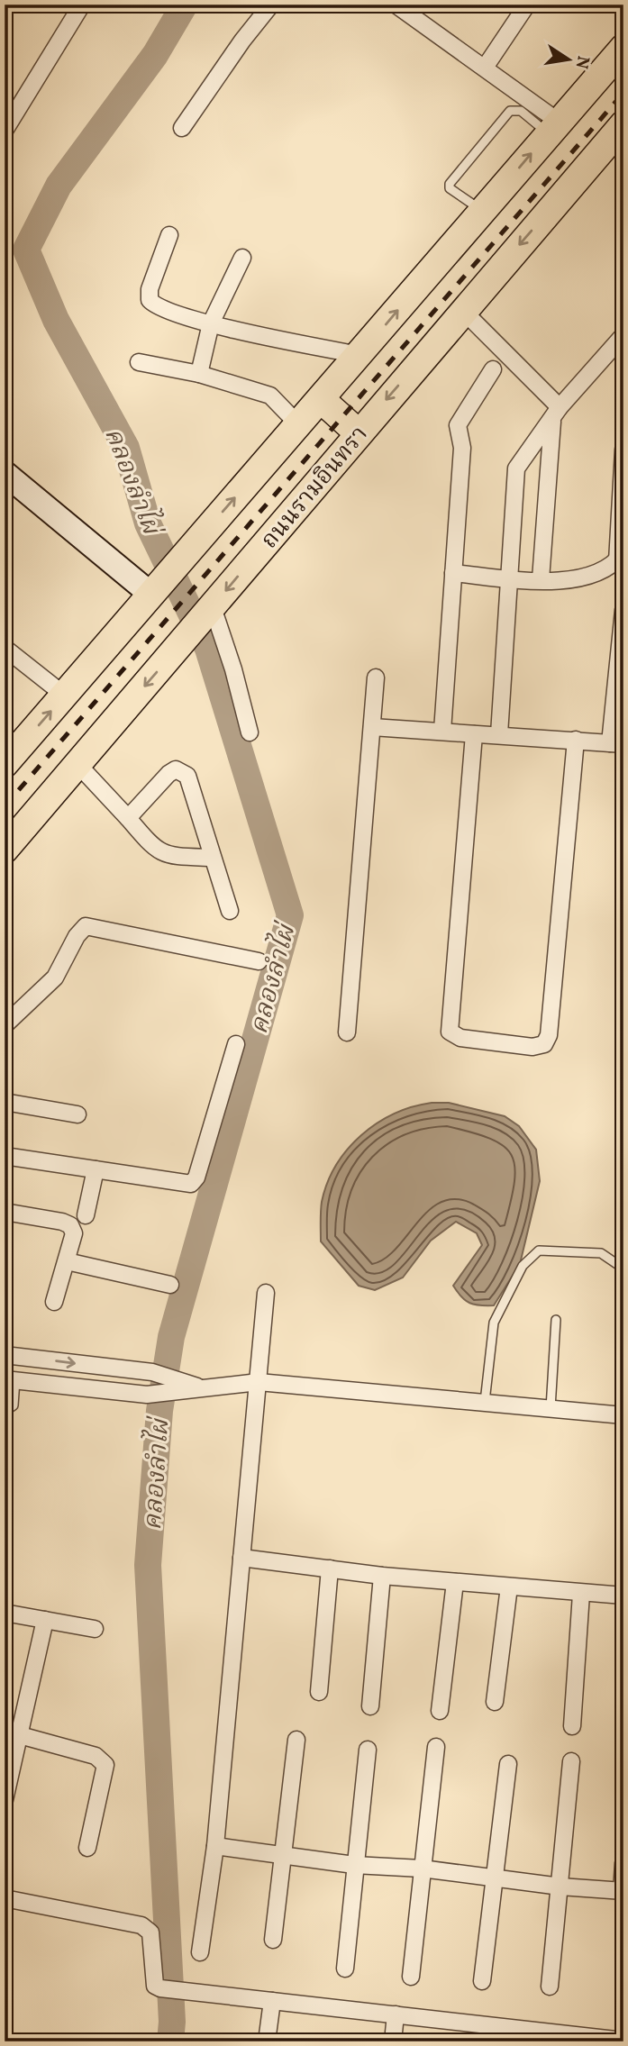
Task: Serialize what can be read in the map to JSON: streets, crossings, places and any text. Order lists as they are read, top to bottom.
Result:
{
  "streets": {
    "main road": ["ถนนรามอินทรา"]
  },
  "water": ["คลองลำไผ่"],
  "north": "right"
}
